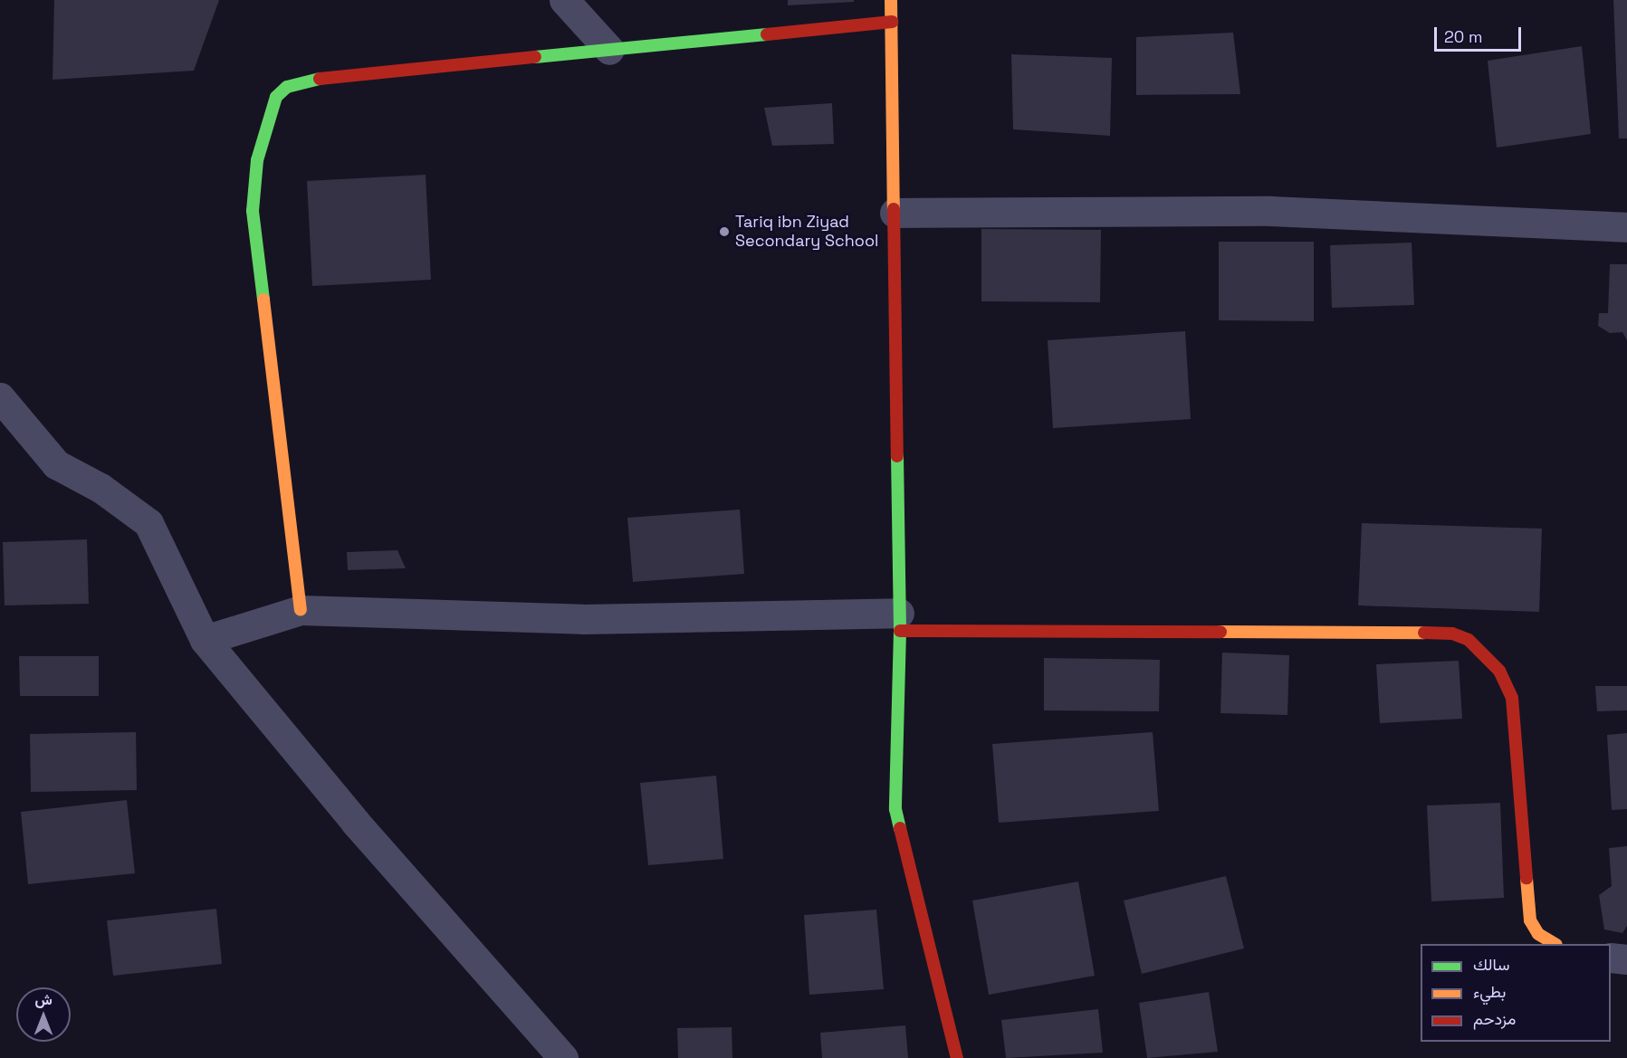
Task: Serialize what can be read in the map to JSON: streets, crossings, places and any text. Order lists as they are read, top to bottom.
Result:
{
  "places": ["Tariq ibn Ziyad Secondary School"],
  "legend": ["سالك", "بطيء", "مزدحم"],
  "scale_bar": "20 m",
  "north": "top"
}
